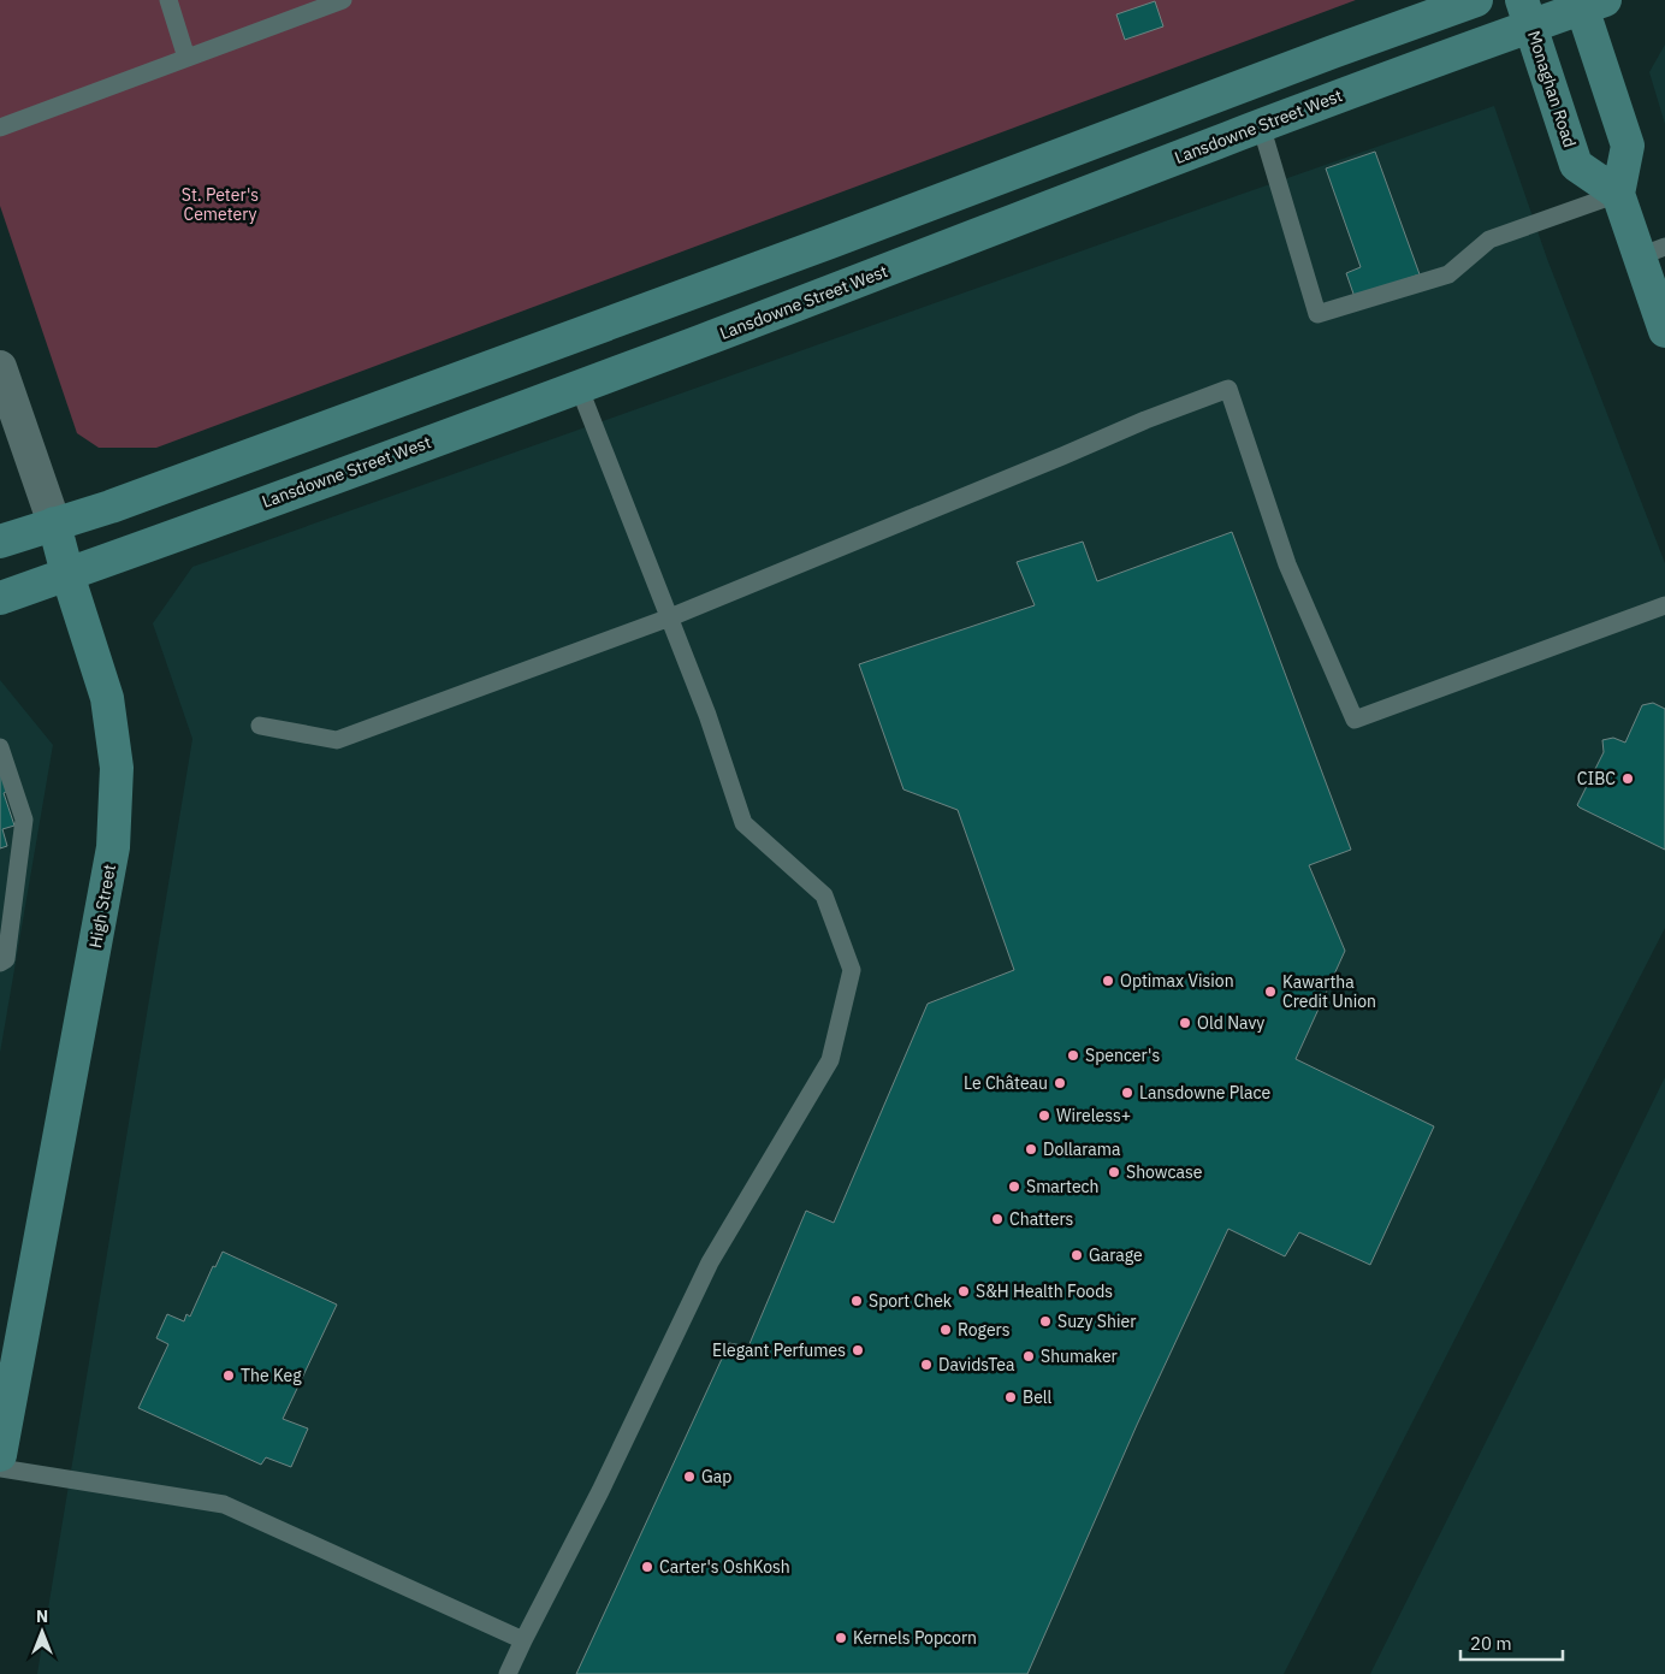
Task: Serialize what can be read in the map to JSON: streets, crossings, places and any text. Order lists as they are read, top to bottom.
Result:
{
  "streets": {
    "main road": ["Monaghan Road", "Lansdowne Street West", "High Street"]
  },
  "crossings": [
    ["Monaghan Road", "Lansdowne Street West"],
    ["Lansdowne Street West", "High Street"]
  ],
  "parks": ["St. Peter's Cemetery"],
  "places": [
    "CIBC",
    "Optimax Vision",
    "Kawartha Credit Union",
    "Old Navy",
    "Spencer's",
    "Le Château",
    "Lansdowne Place",
    "Wireless+",
    "Dollarama",
    "Showcase",
    "Smartech",
    "Chatters",
    "Garage",
    "S&H Health Foods",
    "Sport Chek",
    "Suzy Shier",
    "Rogers",
    "Elegant Perfumes",
    "Shumaker",
    "DavidsTea",
    "The Keg",
    "Bell",
    "Gap",
    "Carter's OshKosh",
    "Kernels Popcorn"
  ],
  "scale_bar": "20 m",
  "north": "top"
}
